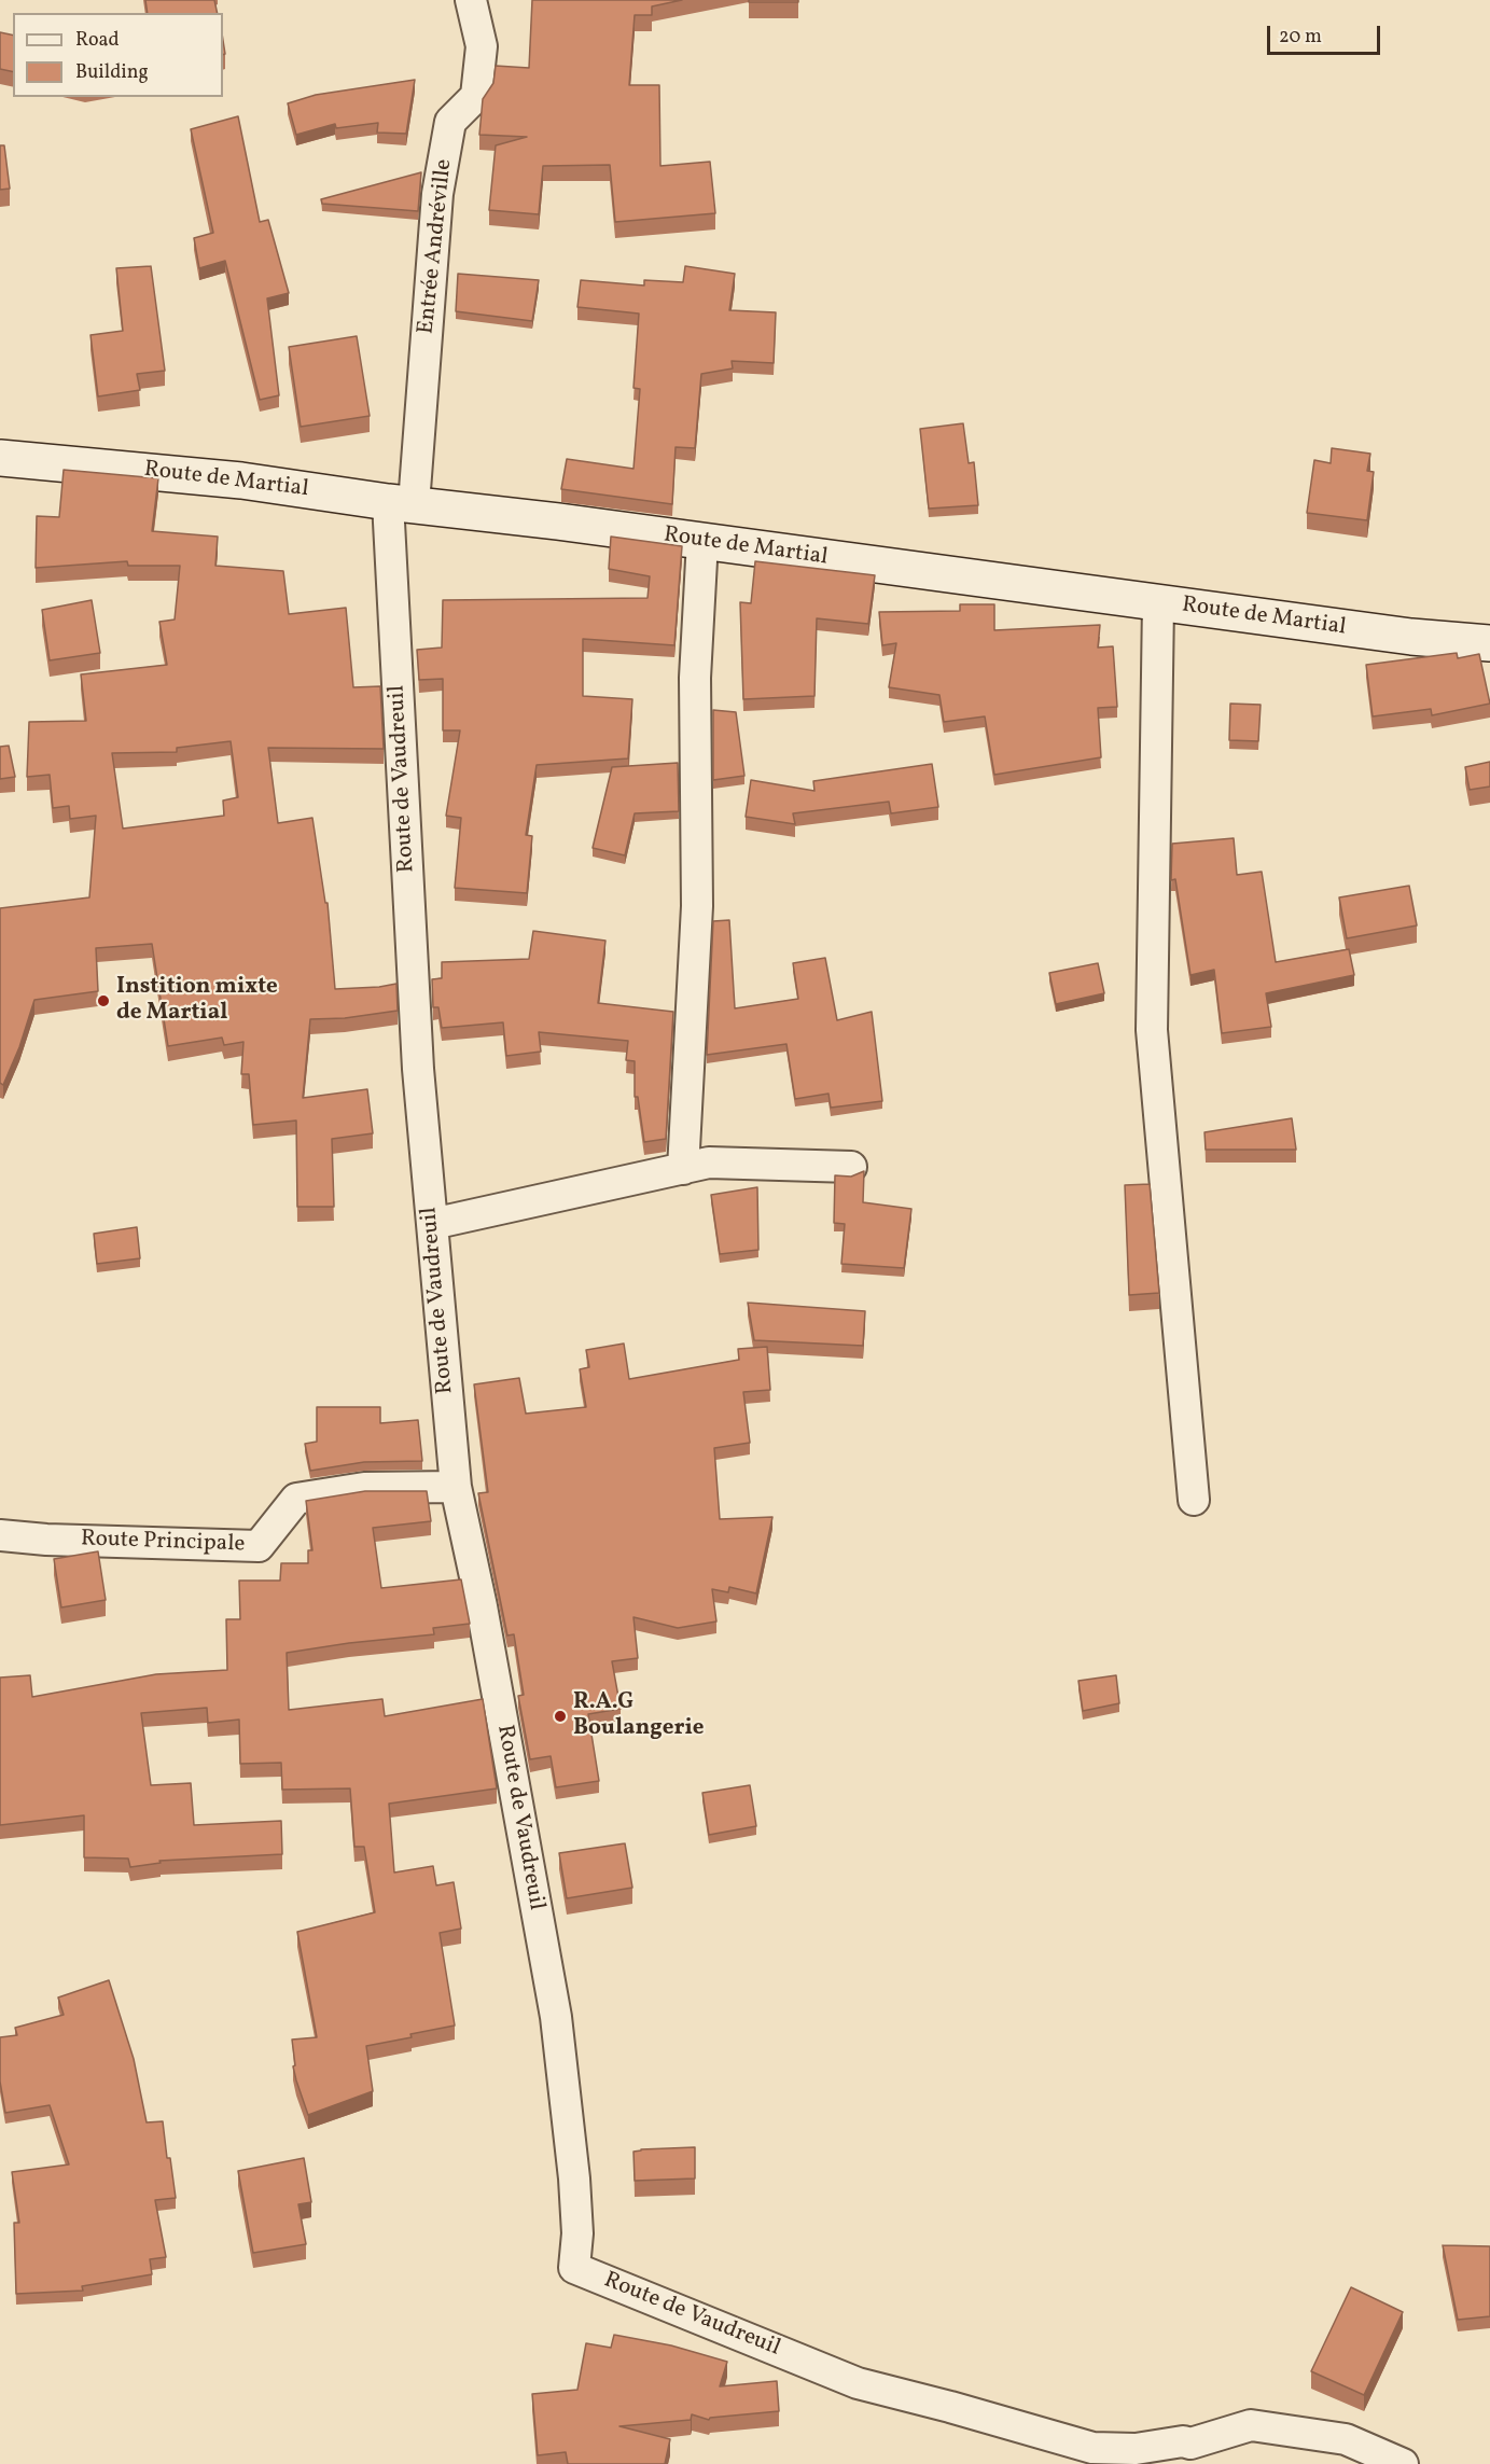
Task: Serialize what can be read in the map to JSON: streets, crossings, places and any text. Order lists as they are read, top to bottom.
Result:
{
  "streets": {
    "street": [
      "Entrée Andréville",
      "Route de Martial",
      "Route de Vaudreuil",
      "Route Principale"
    ]
  },
  "crossings": [
    ["Entrée Andréville", "Route de Martial"],
    ["Entrée Andréville", "Route de Vaudreuil"],
    ["Route de Martial", "Route de Vaudreuil"],
    ["Route de Vaudreuil", "Route Principale"]
  ],
  "places": ["Instition mixte de Martial", "R.A.G Boulangerie"],
  "legend": ["Road", "Building"],
  "scale_bar": "20 m"
}
